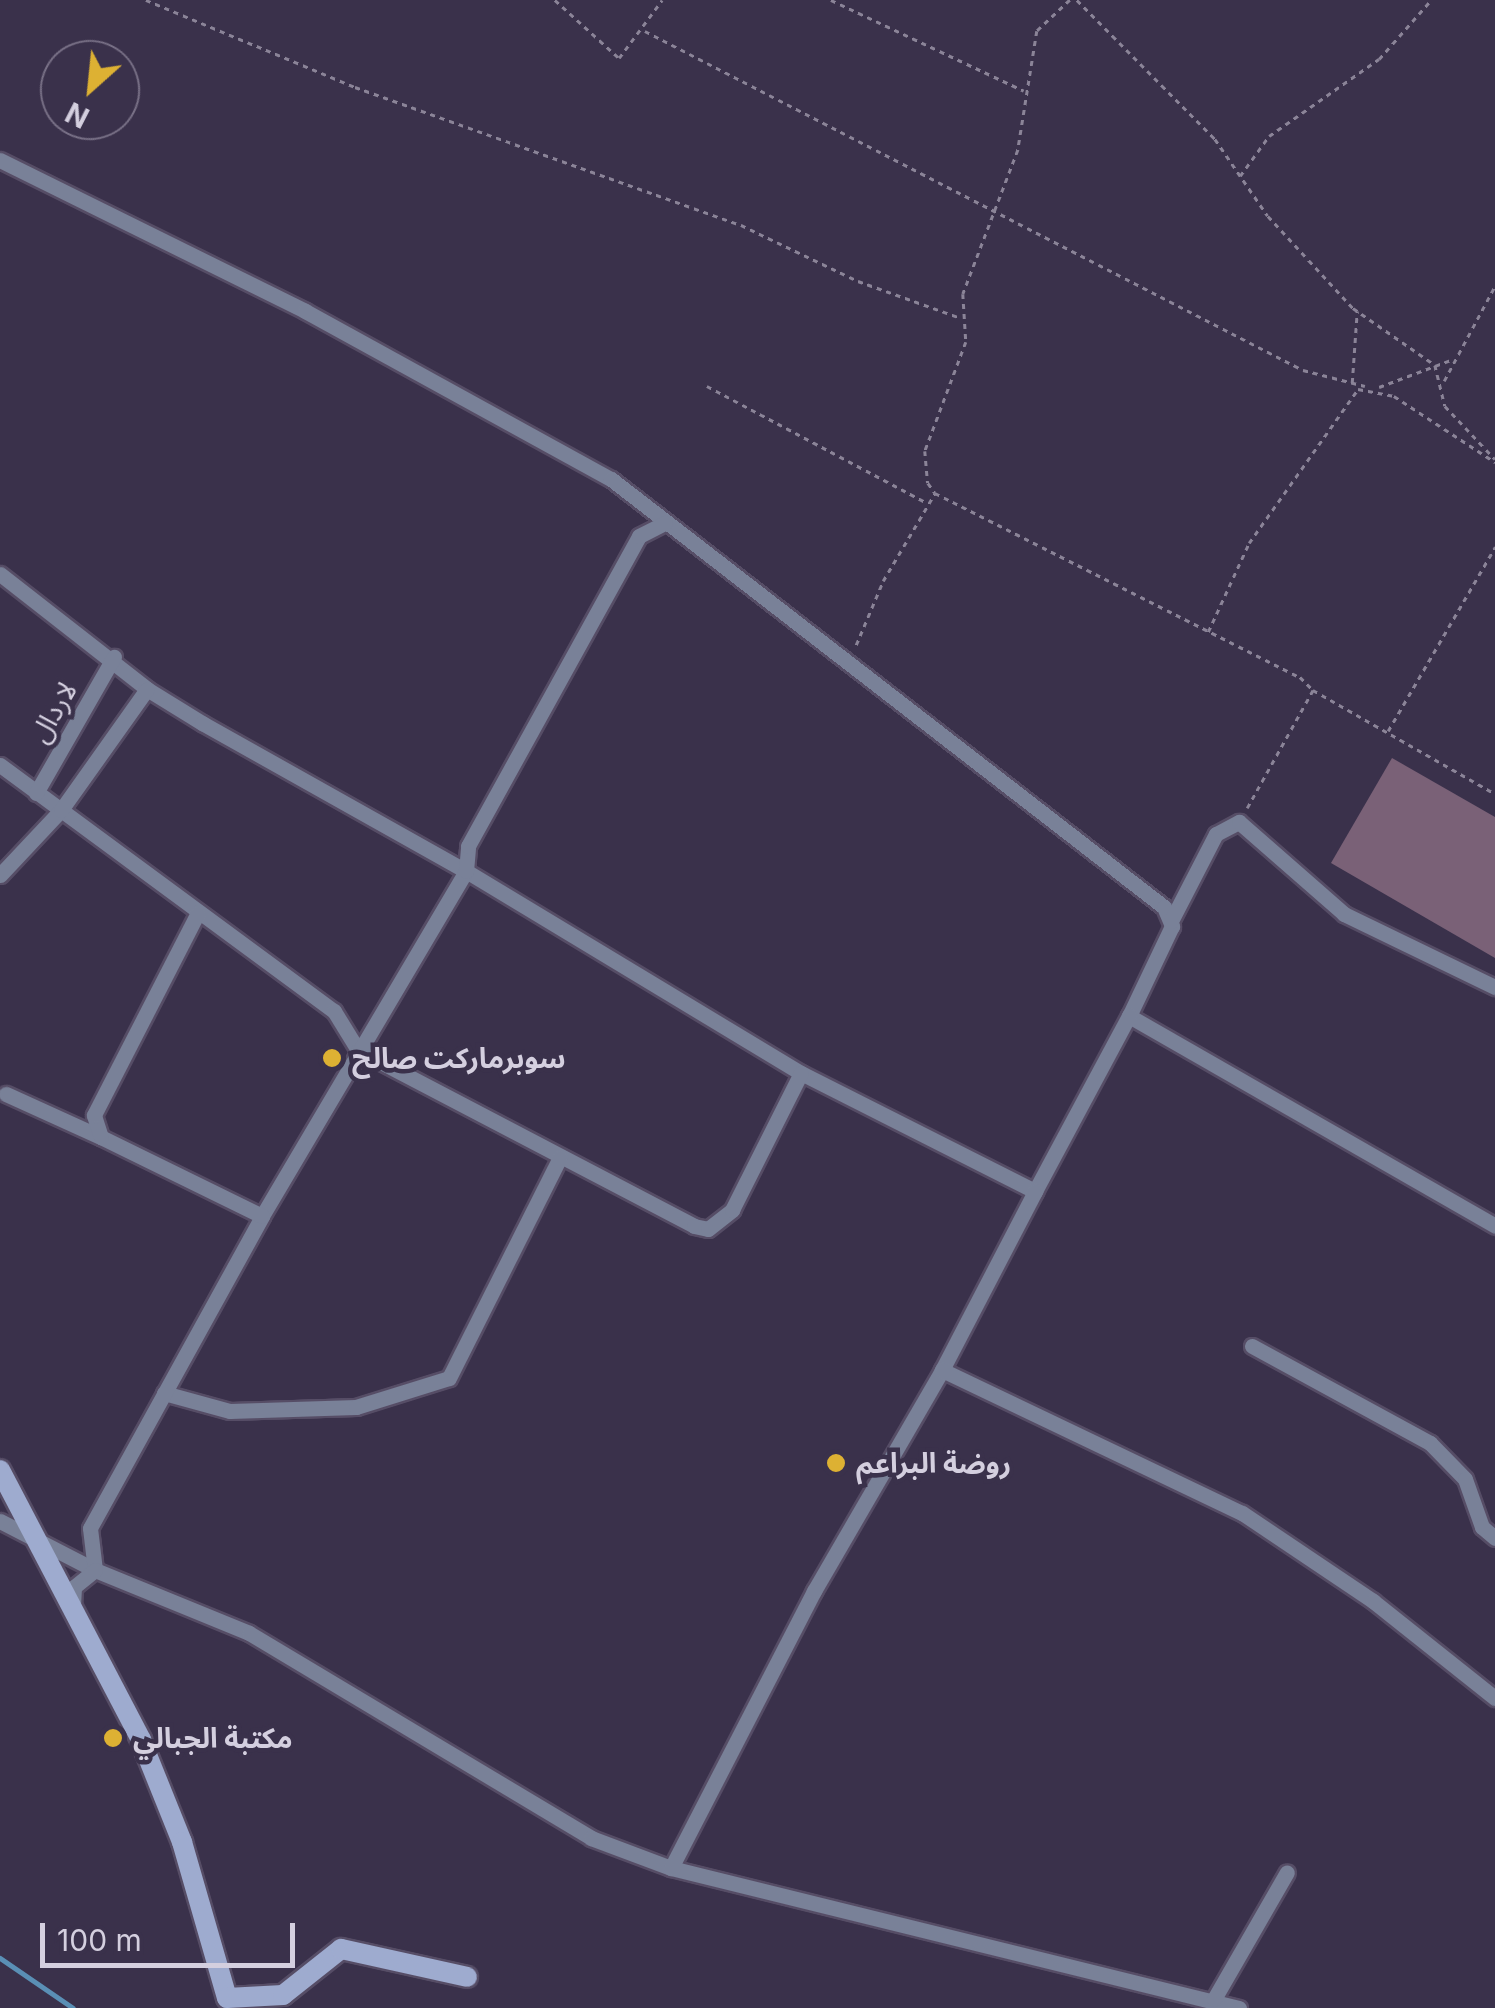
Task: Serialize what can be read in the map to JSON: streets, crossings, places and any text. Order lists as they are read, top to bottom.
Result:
{
  "streets": {
    "street": ["لاردال"]
  },
  "places": ["سوبرماركت صالح", "روضة البراعم", "مكتبة الجبالي"],
  "scale_bar": "100 m",
  "north": "bottom left"
}
